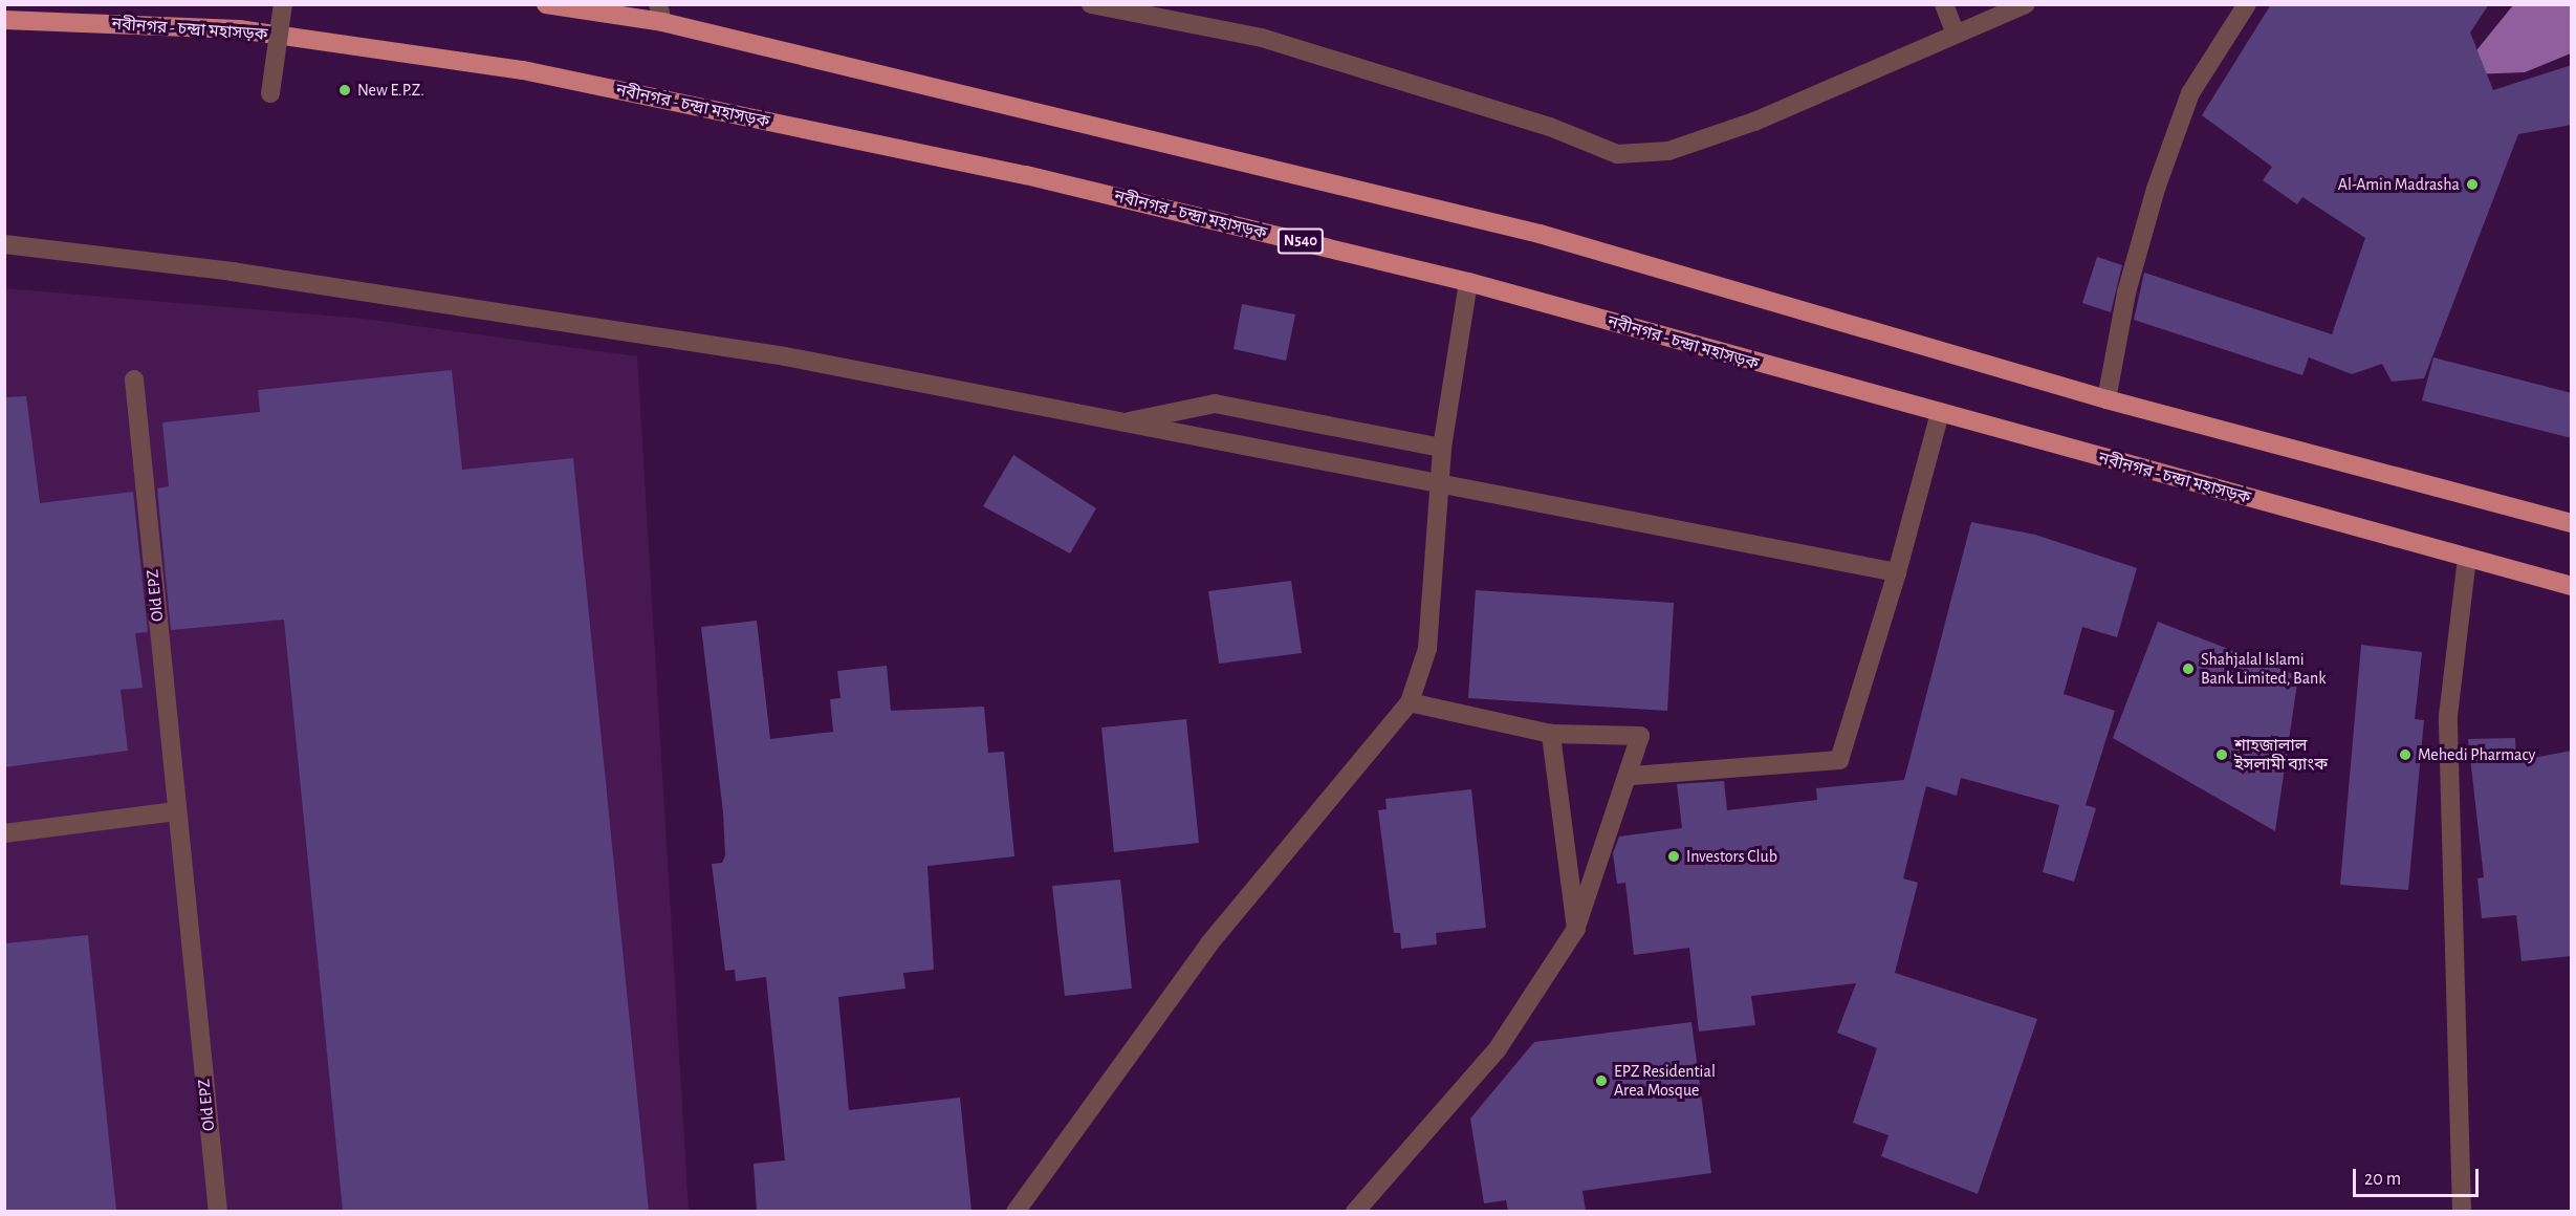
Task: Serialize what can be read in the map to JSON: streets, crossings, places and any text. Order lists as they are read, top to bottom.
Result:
{
  "streets": {
    "highway": ["নবীনগর - চন্দ্রা মহাসড়ক", "N540"],
    "street": ["Old EPZ"]
  },
  "places": [
    "New E.P.Z.",
    "Al-Amin Madrasha",
    "Shahjalal Islami Bank Limited, Bank",
    "শাহজালাল ইসলামী ব্যাংক",
    "Mehedi Pharmacy",
    "Investors Club",
    "EPZ Residential Area Mosque"
  ],
  "scale_bar": "20 m"
}
